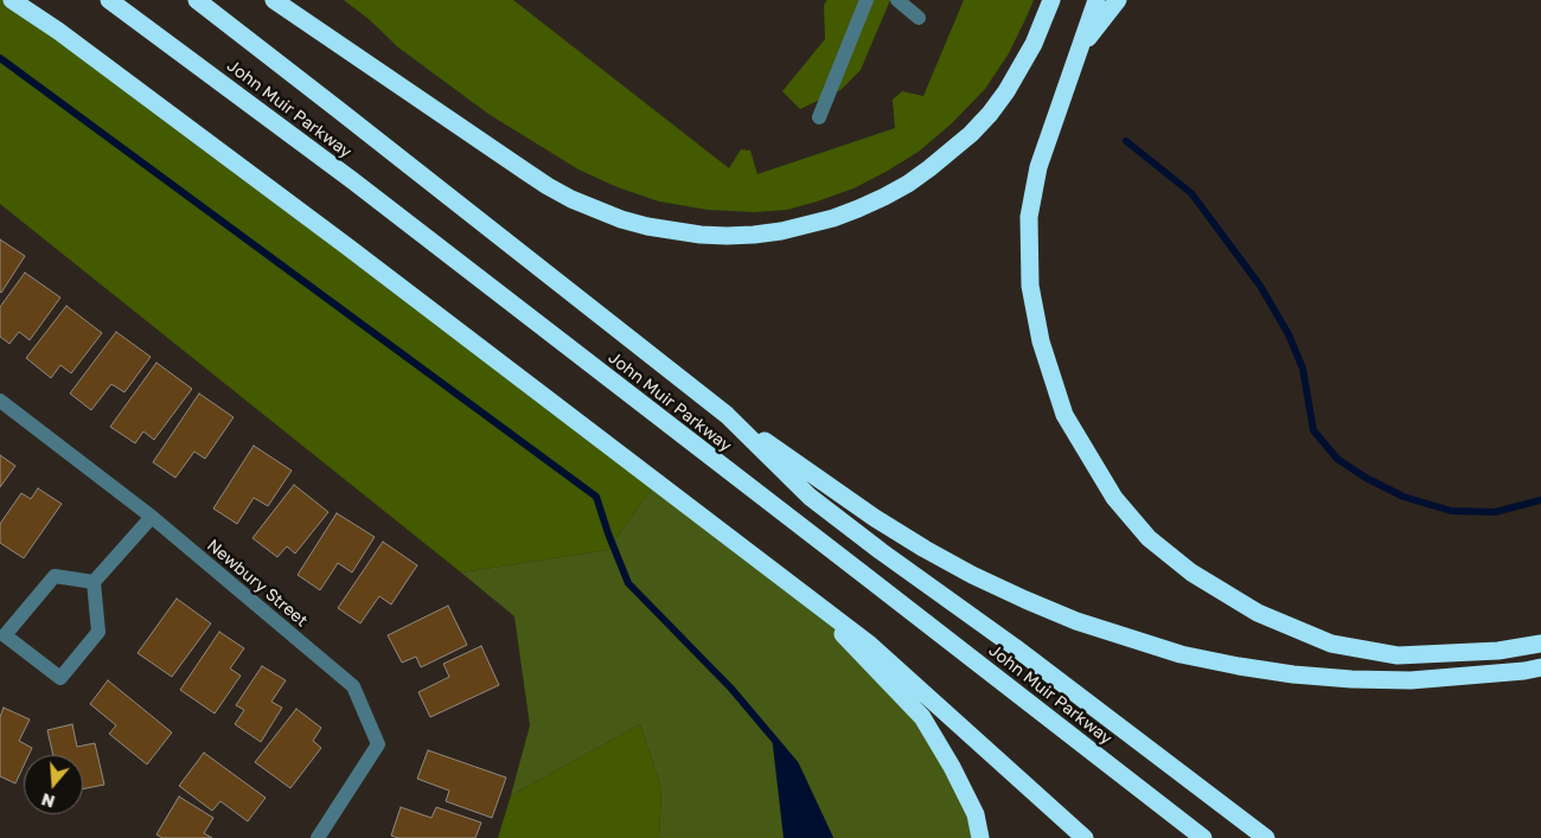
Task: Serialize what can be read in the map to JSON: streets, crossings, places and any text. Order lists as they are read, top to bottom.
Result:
{
  "streets": {
    "highway": ["John Muir Parkway"],
    "street": ["Newbury Street"]
  },
  "north": "bottom"
}
